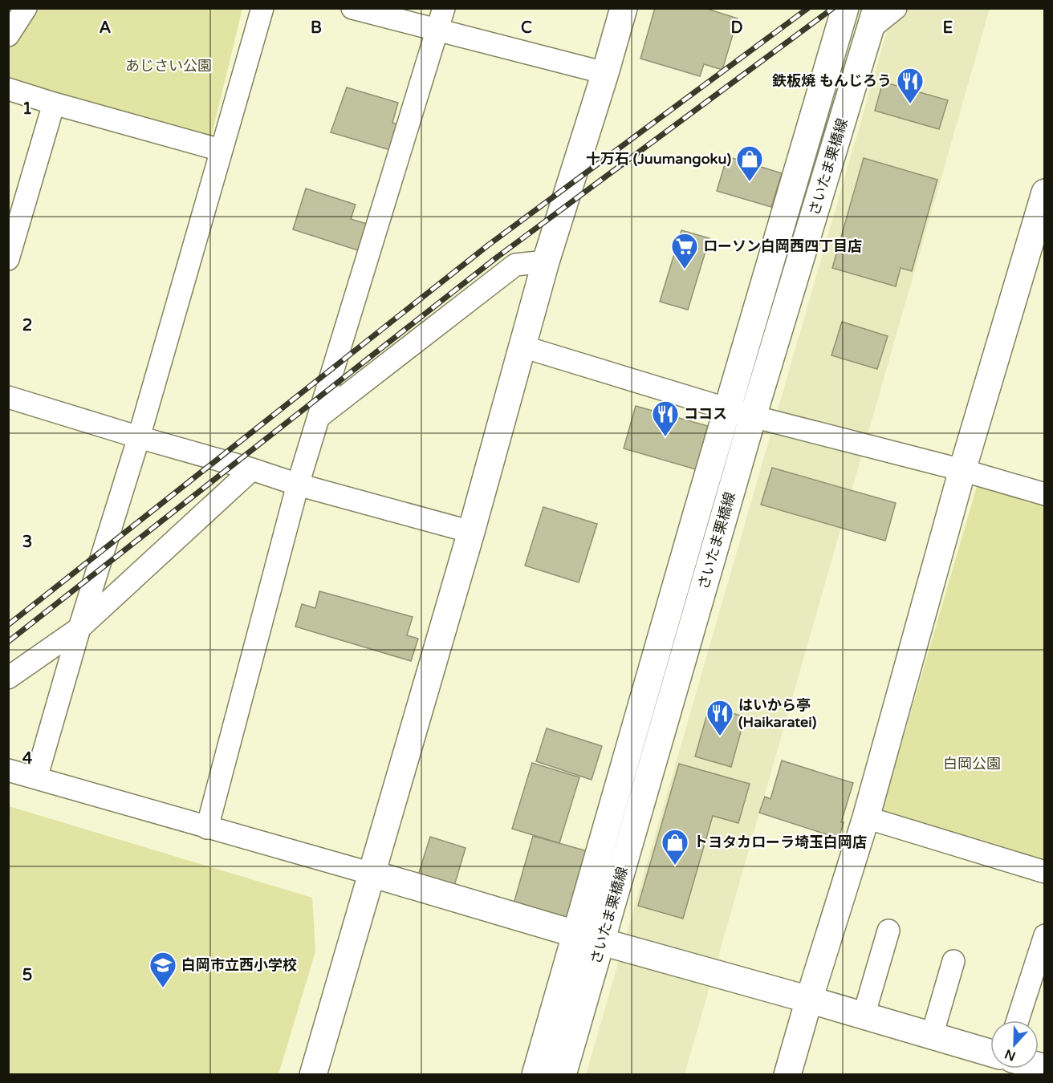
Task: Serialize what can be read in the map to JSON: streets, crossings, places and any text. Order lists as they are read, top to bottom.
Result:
{
  "streets": {
    "street": ["さいたま栗橋線"]
  },
  "parks": ["あじさい公園", "白岡公園"],
  "places": {
    "restaurant": ["鉄板焼 もんじろう", "ココス", "はいから亭 (Haikaratei)"],
    "shop": ["十万石 (Juumangoku)", "トヨタカローラ埼玉白岡店"],
    "supermarket": ["ローソン白岡西四丁目店"],
    "school or university": ["白岡市立西小学校"]
  },
  "north": "bottom",
  "grid": {
    "columns": [
      "A",
      "B",
      "C",
      "D",
      "E"
    ],
    "rows": [
      "1",
      "2",
      "3",
      "4",
      "5"
    ]
  }
}
